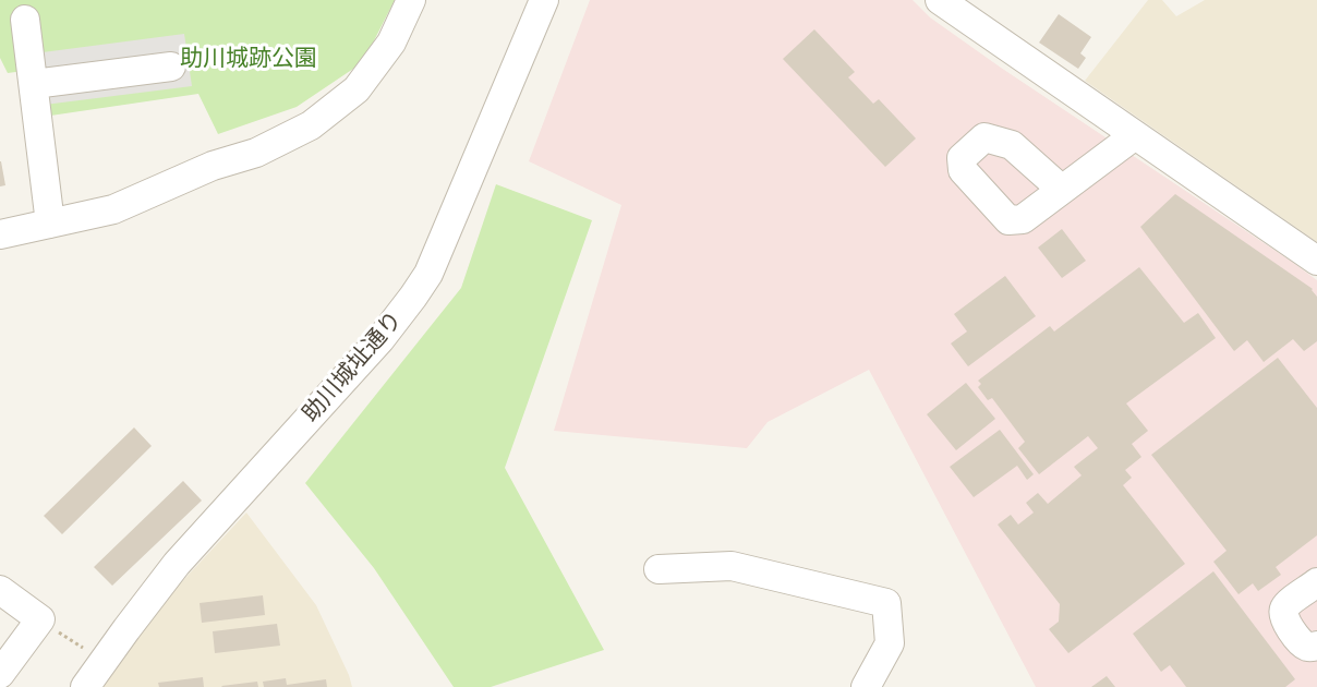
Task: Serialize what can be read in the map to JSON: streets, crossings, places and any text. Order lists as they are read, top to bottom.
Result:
{
  "streets": {
    "street": ["助川城址通り"]
  },
  "parks": ["助川城跡公園"]
}
